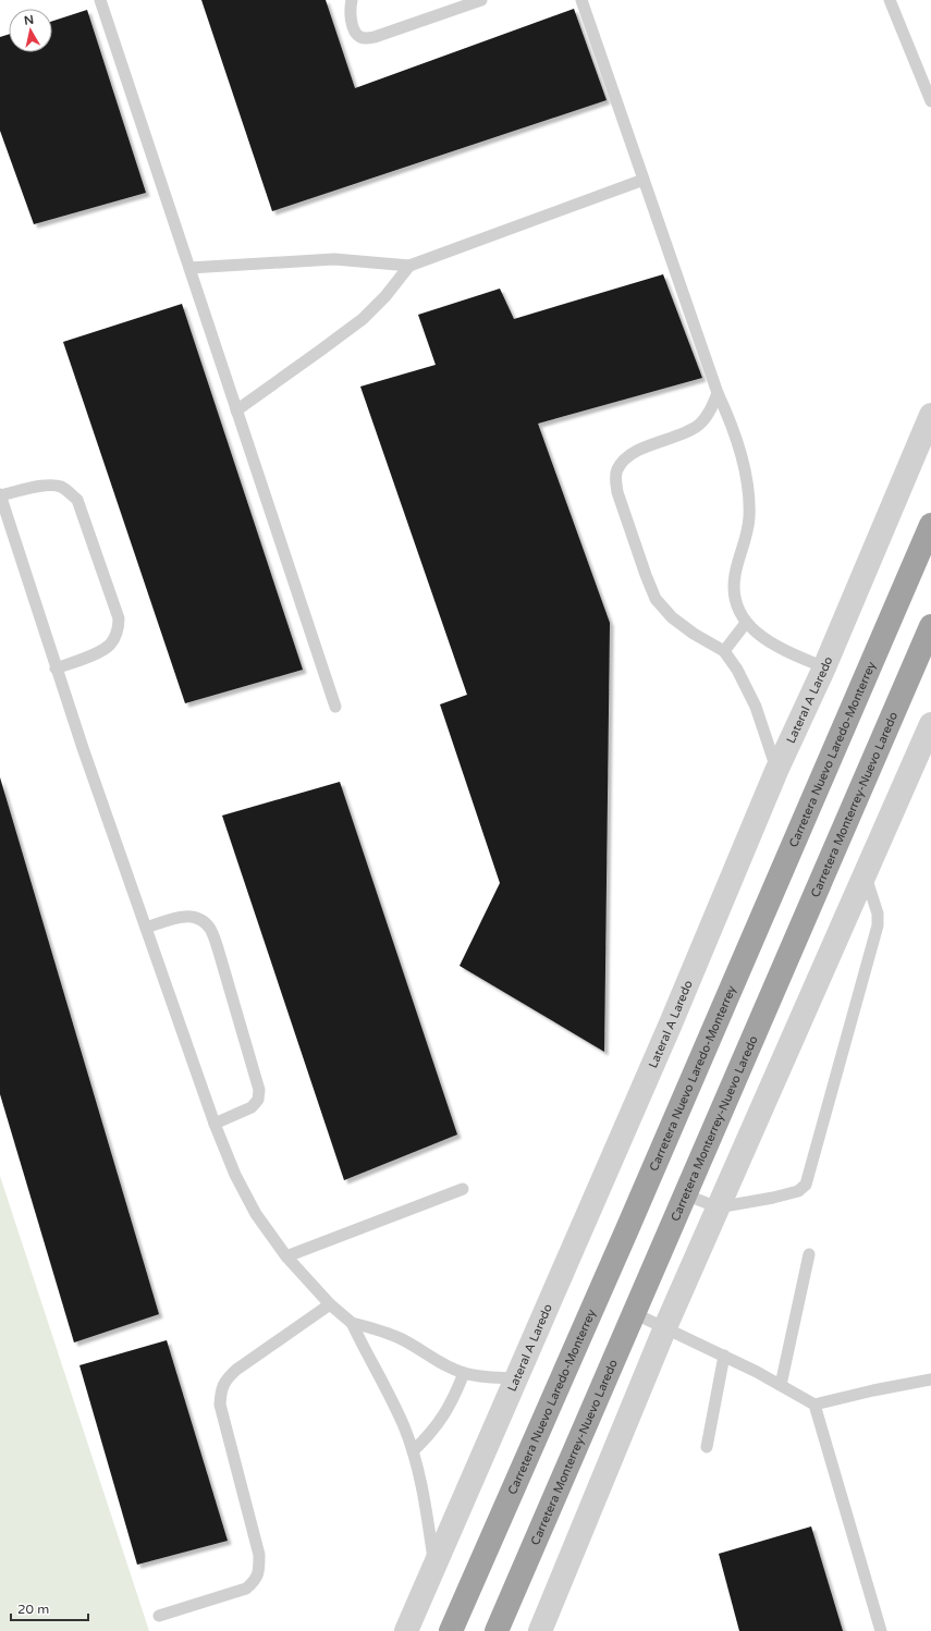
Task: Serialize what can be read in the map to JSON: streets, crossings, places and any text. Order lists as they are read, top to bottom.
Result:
{
  "streets": {
    "highway": ["Carretera Nuevo Laredo-Monterrey", "Carretera Monterrey-Nuevo Laredo"],
    "street": ["Lateral A Laredo"]
  },
  "scale_bar": "20 m",
  "north": "top"
}
